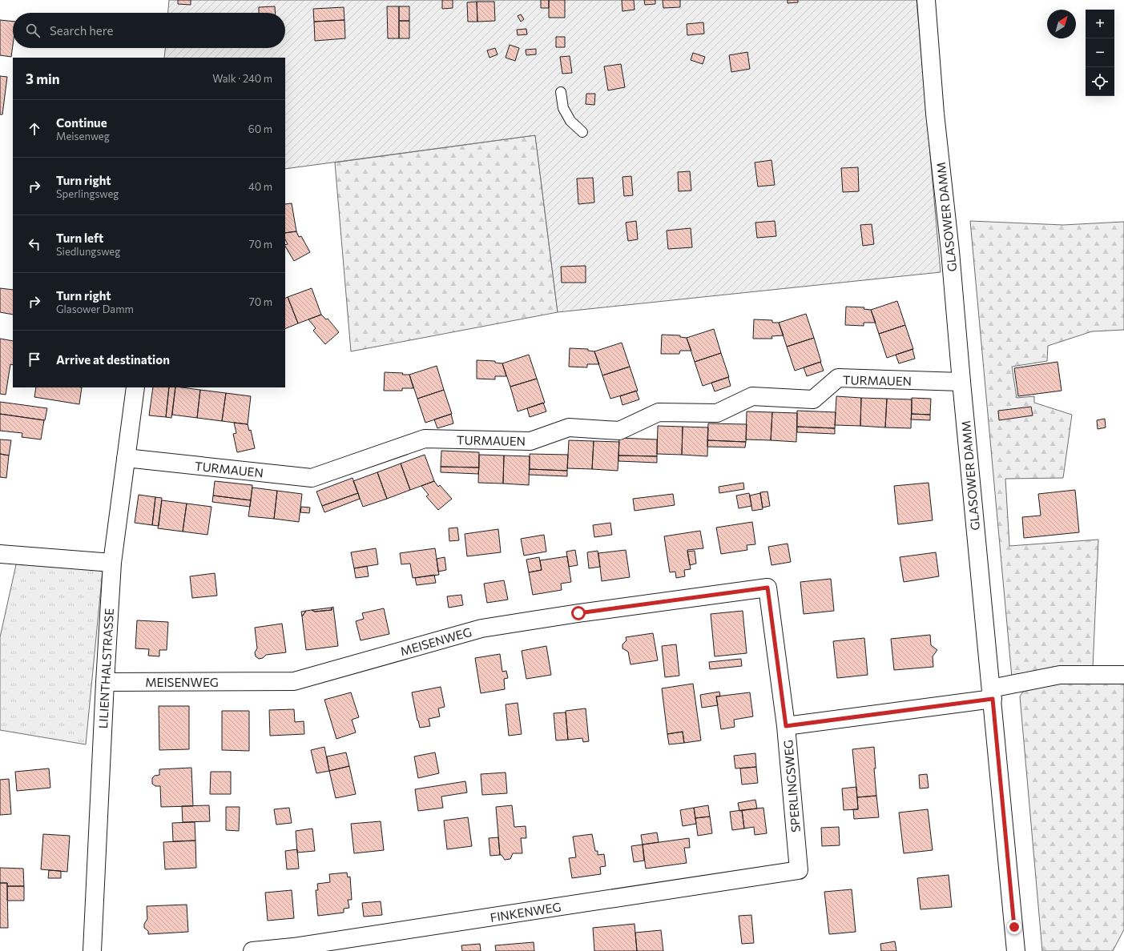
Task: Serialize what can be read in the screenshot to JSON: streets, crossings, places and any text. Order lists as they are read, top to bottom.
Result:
{
  "streets": {
    "street": [
      "GLASOWER DAMM",
      "TURMAUEN",
      "MEISENWEG",
      "LILIENTHALSTRASSE",
      "SPERLINGSWEG",
      "FINKENWEG"
    ]
  },
  "crossings": [
    ["GLASOWER DAMM", "TURMAUEN"],
    ["TURMAUEN", "LILIENTHALSTRASSE"],
    ["MEISENWEG", "LILIENTHALSTRASSE"],
    ["MEISENWEG", "SPERLINGSWEG"],
    ["SPERLINGSWEG", "FINKENWEG"]
  ],
  "north": "top right",
  "page": {
    "map_buttons": ["+", "−"],
    "search": "Search here",
    "heading": ["3 min", "Walk · 240 m"],
    "list": [
      ["Continue", "Meisenweg", "60 m"],
      ["Turn right", "Sperlingsweg", "40 m"],
      ["Turn left", "Siedlungsweg", "70 m"],
      ["Turn right", "Glasower Damm", "70 m"],
      "Arrive at destination"
    ]
  }
}
